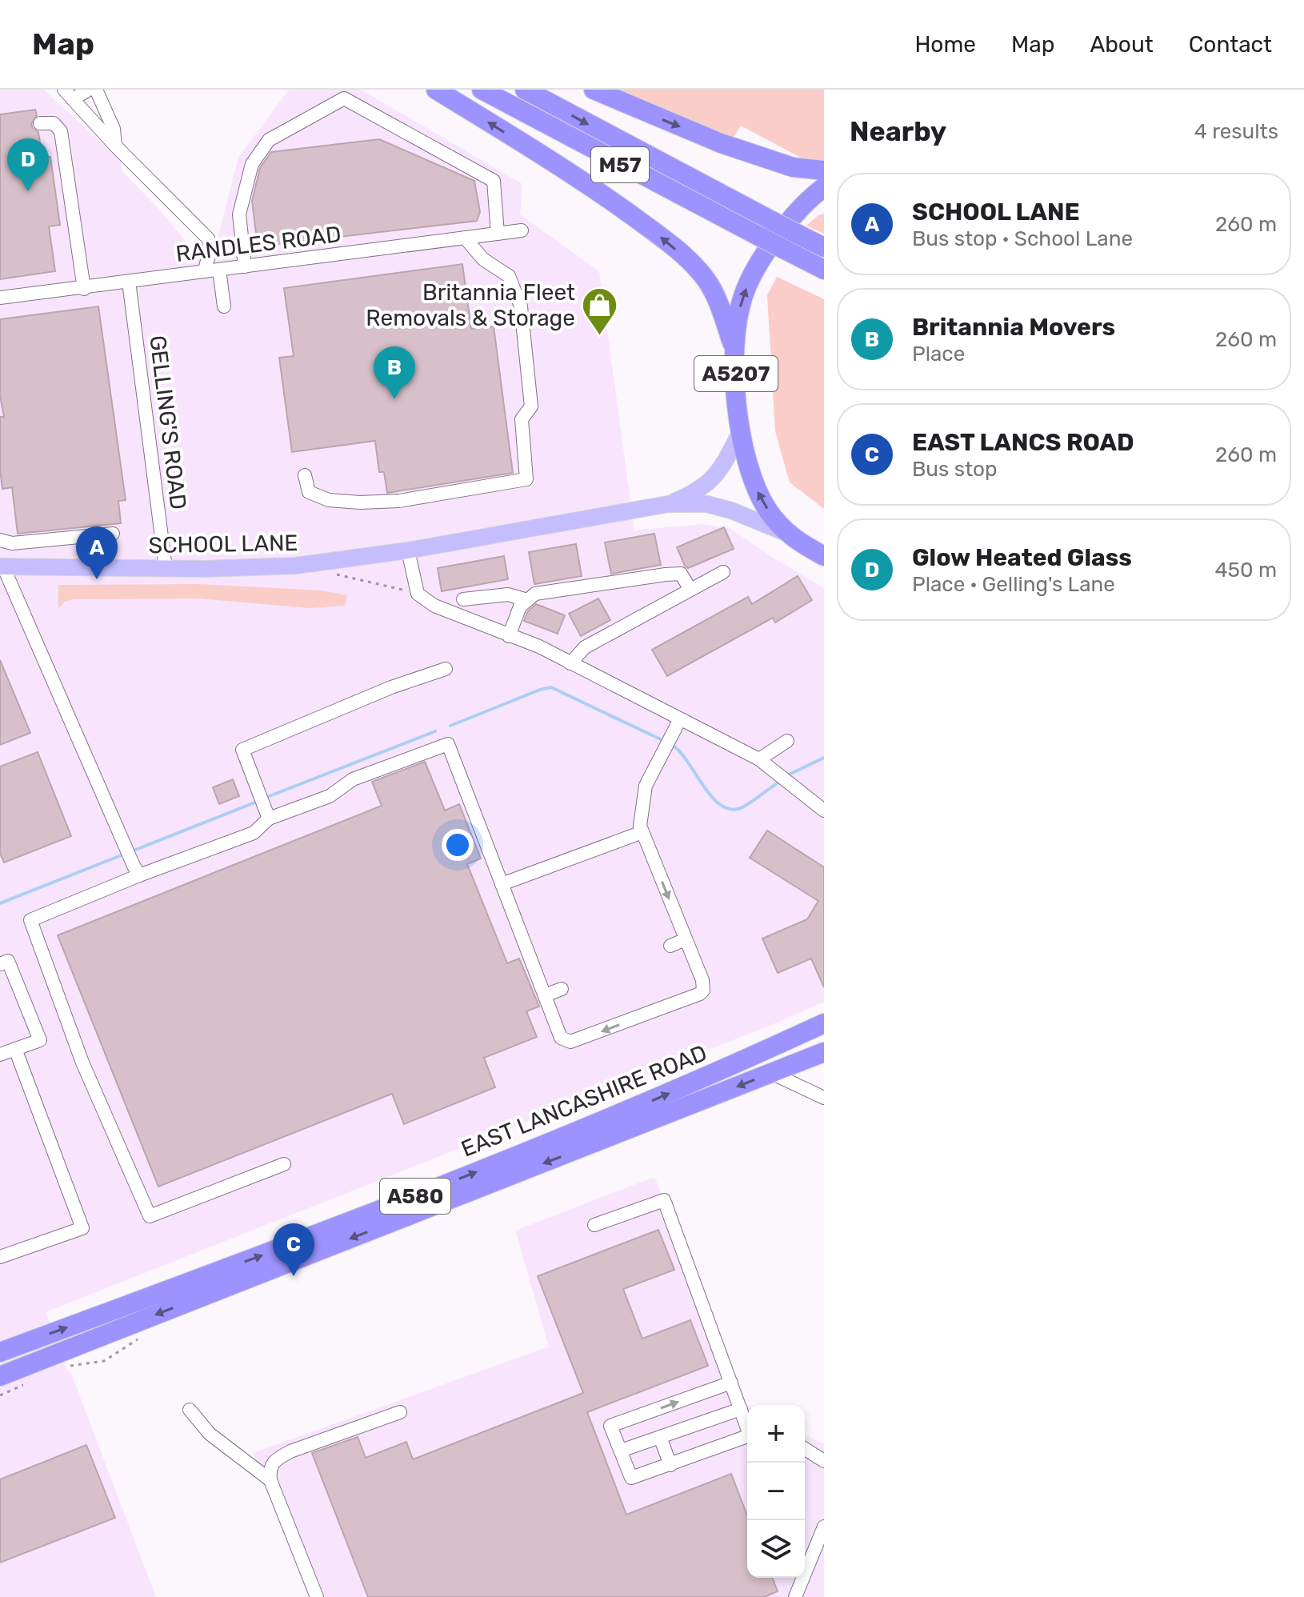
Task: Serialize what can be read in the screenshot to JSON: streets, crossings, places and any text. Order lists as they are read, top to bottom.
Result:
{
  "streets": {
    "highway": [
      "M57",
      "A5207",
      "EAST LANCASHIRE ROAD",
      "A580"
    ],
    "main road": ["SCHOOL LANE"],
    "street": ["RANDLES ROAD", "GELLING'S ROAD"]
  },
  "crossings": [
    ["RANDLES ROAD", "GELLING'S ROAD"],
    ["A5207", "SCHOOL LANE"],
    ["GELLING'S ROAD", "SCHOOL LANE"]
  ],
  "places": {
    "shop": ["Britannia Fleet Removals & Storage"]
  },
  "page": {
    "header": "Map",
    "nav": [
      "Home",
      "Map",
      "About",
      "Contact"
    ],
    "heading": ["Nearby", "4 results"],
    "pins": [
      "D",
      "B",
      "A",
      "C"
    ],
    "list": [
      {
        "mark": "A",
        "name": "SCHOOL LANE",
        "note": "Bus stop · School Lane",
        "value": "260 m"
      },
      {
        "mark": "B",
        "name": "Britannia Movers",
        "note": "Place",
        "value": "260 m"
      },
      {
        "mark": "C",
        "name": "EAST LANCS ROAD",
        "note": "Bus stop",
        "value": "260 m"
      },
      {
        "mark": "D",
        "name": "Glow Heated Glass",
        "note": "Place · Gelling's Lane",
        "value": "450 m"
      }
    ],
    "map_buttons": ["+", "−"]
  }
}
